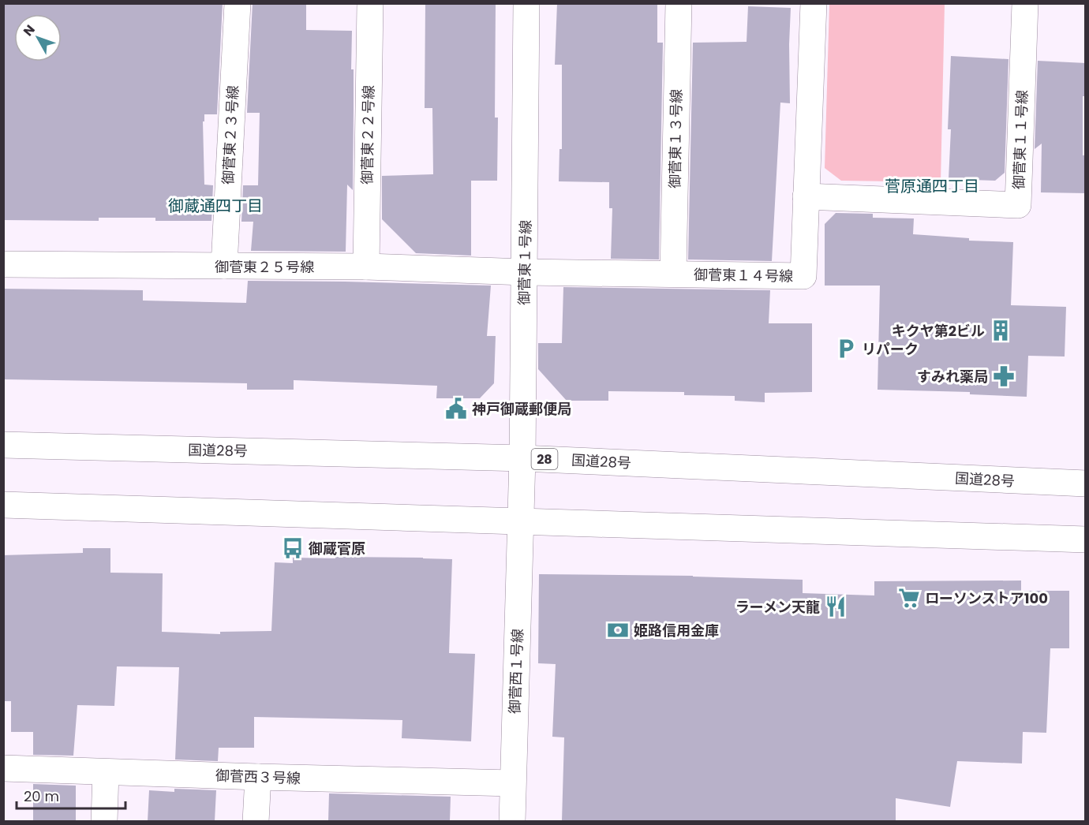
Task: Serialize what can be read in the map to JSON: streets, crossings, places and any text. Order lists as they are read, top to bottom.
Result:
{
  "streets": {
    "main road": [
      "御菅東２３号線",
      "御菅東２２号線",
      "御菅東１３号線",
      "御菅東１１号線",
      "御菅東１号線",
      "御菅東２５号線",
      "御菅東１４号線",
      "国道28号",
      "28",
      "御菅西１号線",
      "御菅西３号線"
    ]
  },
  "crossings": [
    ["御菅東２３号線", "御菅東２５号線"],
    ["御菅東２２号線", "御菅東２５号線"],
    ["御菅東１３号線", "御菅東１４号線"],
    ["御菅東１１号線", "御菅東１４号線"],
    ["御菅東１号線", "御菅東２５号線"],
    ["御菅東１号線", "御菅東１４号線"],
    ["御菅東１号線", "国道28号"],
    ["御菅東１号線", "御菅西１号線"],
    ["御菅東２５号線", "御菅東１４号線"],
    ["御菅西１号線", "御菅西３号線"]
  ],
  "districts": ["菅原通四丁目", "御蔵通四丁目"],
  "places": {
    "building": ["キクヤ第2ビル"],
    "parking": ["リパーク"],
    "pharmacy": ["すみれ薬局"],
    "public building": ["神戸御蔵郵便局"],
    "bus stop": ["御蔵菅原"],
    "supermarket": ["ローソンストア100"],
    "restaurant": ["ラーメン天龍"],
    "bank": ["姫路信用金庫"]
  },
  "scale_bar": "20 m",
  "north": "top left"
}
